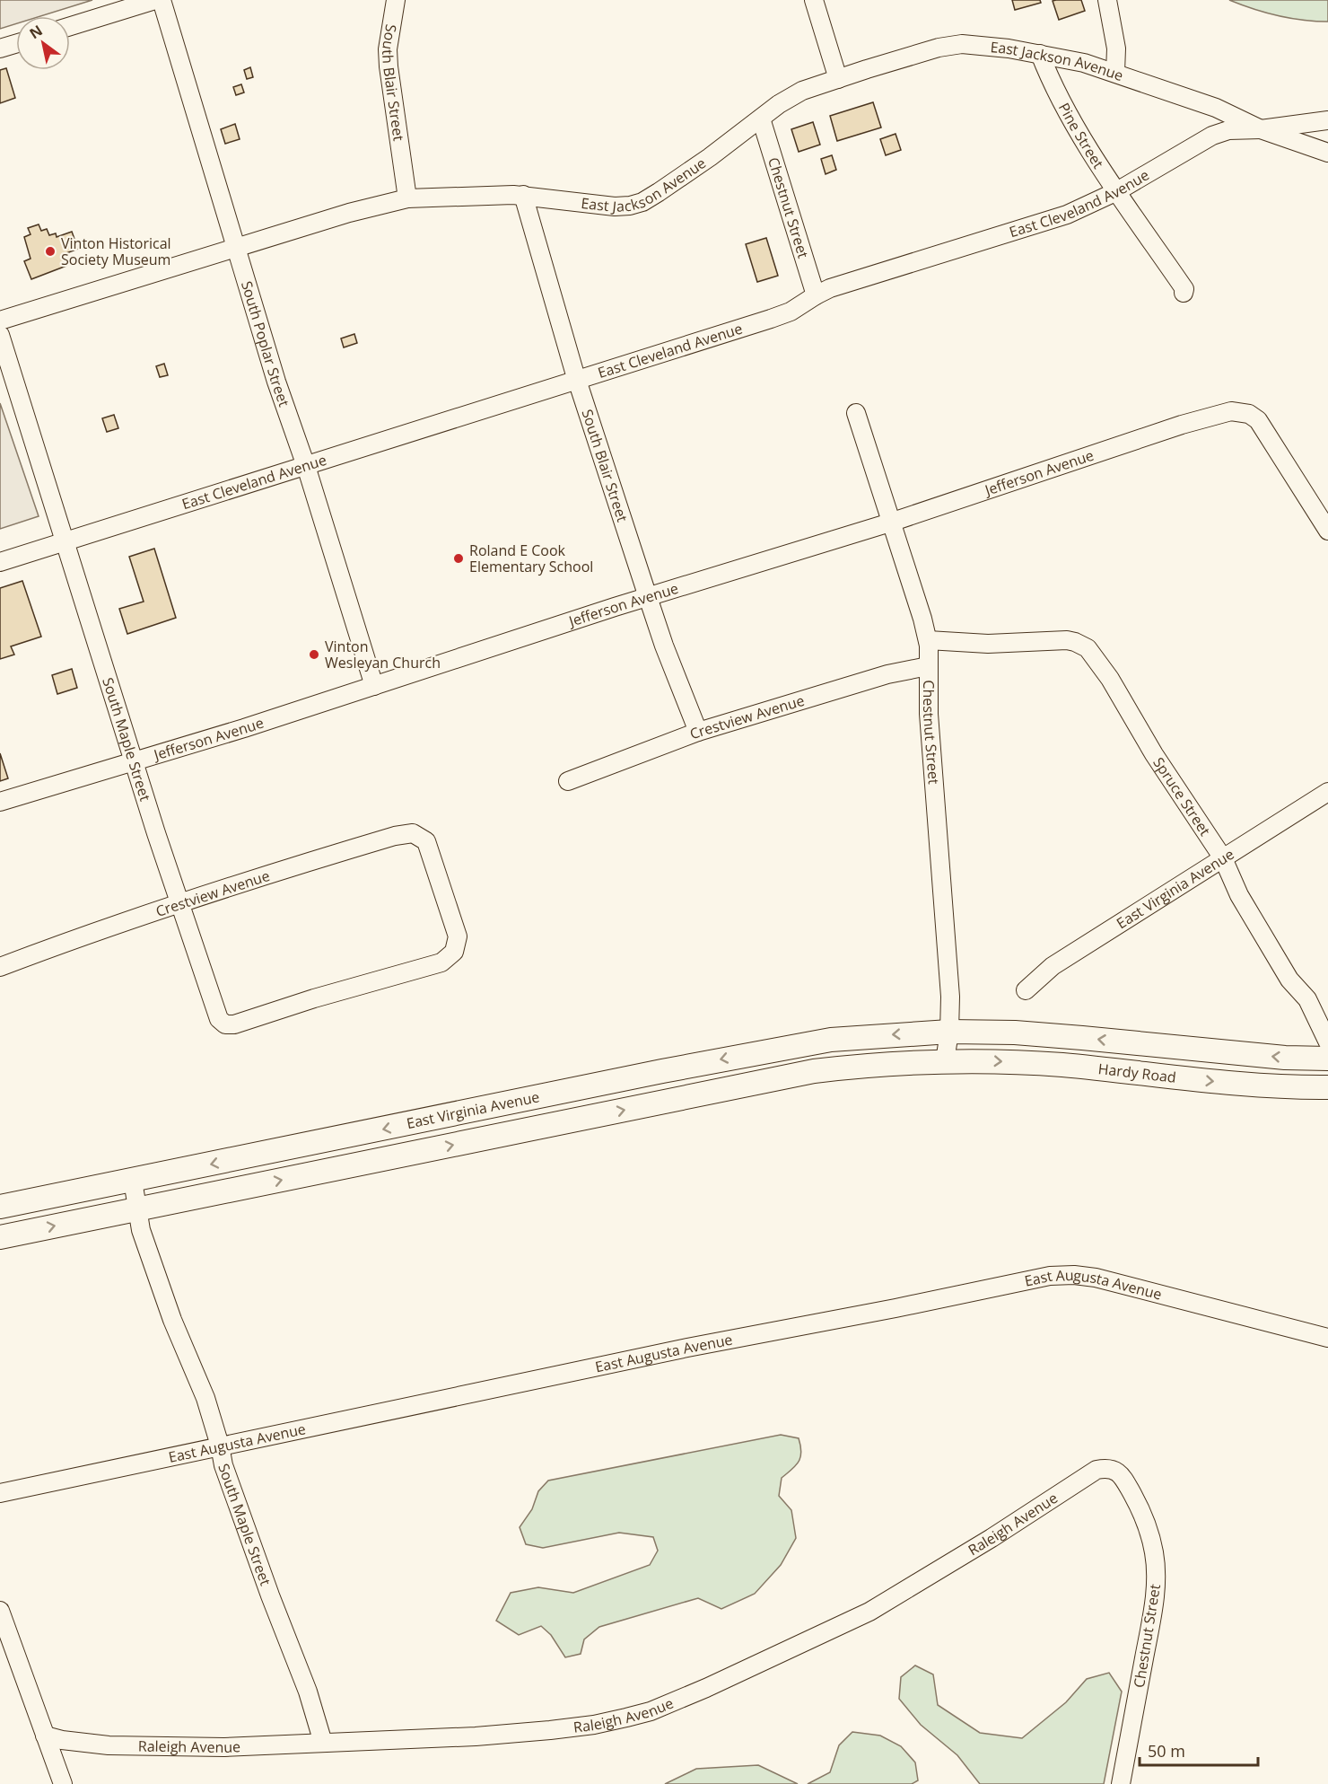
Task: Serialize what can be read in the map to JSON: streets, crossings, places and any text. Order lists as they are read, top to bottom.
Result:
{
  "streets": {
    "main road": ["East Virginia Avenue", "Hardy Road"],
    "street": [
      "East Jackson Avenue",
      "South Blair Street",
      "Pine Street",
      "East Cleveland Avenue",
      "Chestnut Street",
      "South Poplar Street",
      "Jefferson Avenue",
      "Crestview Avenue",
      "South Maple Street",
      "Spruce Street",
      "East Augusta Avenue",
      "Raleigh Avenue"
    ]
  },
  "crossings": [
    ["East Jackson Avenue", "South Blair Street"],
    ["East Jackson Avenue", "Pine Street"],
    ["East Jackson Avenue", "East Cleveland Avenue"],
    ["East Jackson Avenue", "Chestnut Street"],
    ["East Jackson Avenue", "South Poplar Street"],
    ["South Blair Street", "East Cleveland Avenue"],
    ["South Blair Street", "Jefferson Avenue"],
    ["South Blair Street", "Crestview Avenue"],
    ["Pine Street", "East Cleveland Avenue"],
    ["East Cleveland Avenue", "Chestnut Street"],
    ["East Cleveland Avenue", "South Poplar Street"],
    ["East Cleveland Avenue", "South Maple Street"],
    ["Chestnut Street", "Jefferson Avenue"],
    ["Chestnut Street", "Crestview Avenue"],
    ["Chestnut Street", "Spruce Street"],
    ["Chestnut Street", "East Virginia Avenue"],
    ["Chestnut Street", "Hardy Road"],
    ["Chestnut Street", "Raleigh Avenue"],
    ["South Poplar Street", "Jefferson Avenue"],
    ["Jefferson Avenue", "South Maple Street"],
    ["Crestview Avenue", "South Maple Street"],
    ["South Maple Street", "East Virginia Avenue"],
    ["South Maple Street", "East Augusta Avenue"],
    ["South Maple Street", "Raleigh Avenue"],
    ["Spruce Street", "East Virginia Avenue"],
    ["East Virginia Avenue", "Hardy Road"]
  ],
  "places": ["Vinton Historical Society Museum", "Roland E Cook Elementary School", "Vinton Wesleyan Church"],
  "scale_bar": "50 m",
  "north": "top left"
}
